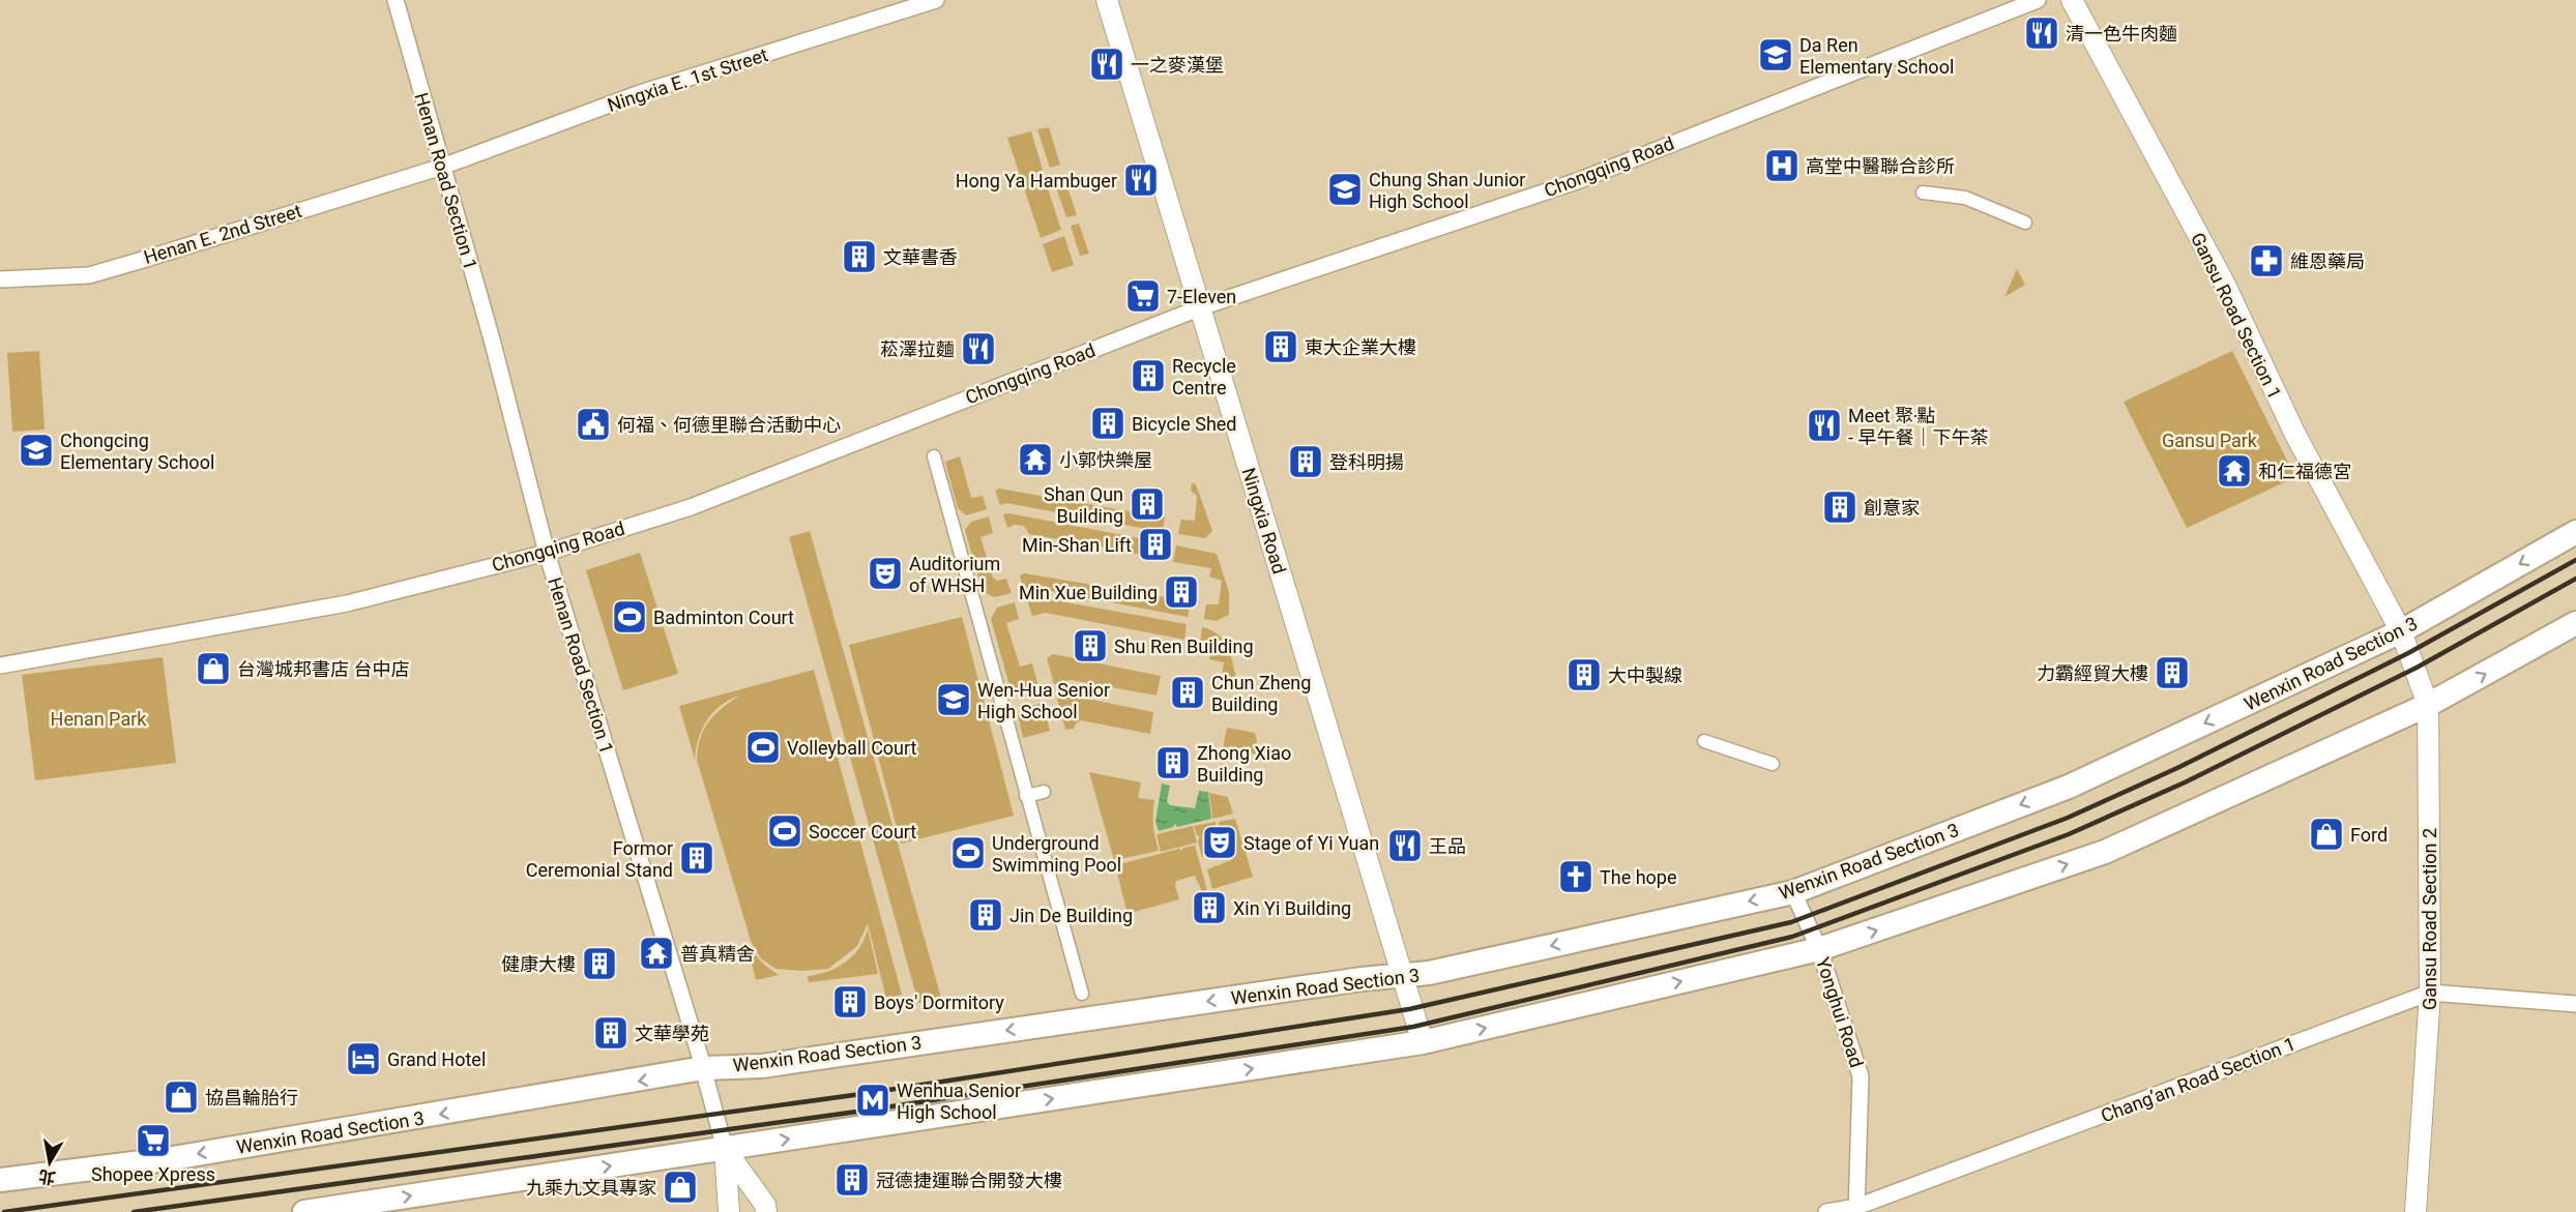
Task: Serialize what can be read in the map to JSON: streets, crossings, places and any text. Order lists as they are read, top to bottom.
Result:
{
  "streets": {
    "main road": ["Wenxin Road Section 3"],
    "street": [
      "Ningxia E. 1st Street",
      "Chongqing Road",
      "Henan Road Section 1",
      "Henan E. 2nd Street",
      "Gansu Road Section 1",
      "Ningxia Road",
      "Gansu Road Section 2",
      "Yonghui Road",
      "Chang’an Road Section 1"
    ]
  },
  "crossings": [
    ["Ningxia E. 1st Street", "Henan Road Section 1"],
    ["Ningxia E. 1st Street", "Henan E. 2nd Street"],
    ["Chongqing Road", "Henan Road Section 1"],
    ["Chongqing Road", "Ningxia Road"],
    ["Henan Road Section 1", "Henan E. 2nd Street"],
    ["Henan Road Section 1", "Wenxin Road Section 3"],
    ["Gansu Road Section 1", "Wenxin Road Section 3"],
    ["Gansu Road Section 1", "Gansu Road Section 2"],
    ["Ningxia Road", "Wenxin Road Section 3"],
    ["Wenxin Road Section 3", "Gansu Road Section 2"],
    ["Wenxin Road Section 3", "Yonghui Road"],
    ["Gansu Road Section 2", "Chang’an Road Section 1"],
    ["Yonghui Road", "Chang’an Road Section 1"]
  ],
  "parks": ["Gansu Park", "Henan Park"],
  "places": {
    "restaurant": [
      "清一色牛肉麵",
      "一之麥漢堡",
      "Hong Ya Hambuger",
      "菘澤拉麵",
      "Meet 聚‧點 - 早午餐｜下午茶",
      "王品"
    ],
    "school or university": [
      "Da Ren Elementary School",
      "Chung Shan Junior High School",
      "Chongcing Elementary School",
      "Wen-Hua Senior High School"
    ],
    "hospital": ["高堂中醫聯合診所"],
    "building": [
      "文華書香",
      "東大企業大樓",
      "Recycle Centre",
      "Bicycle Shed",
      "登科明揚",
      "Shan Qun Building",
      "創意家",
      "Min-Shan Lift",
      "Min Xue Building",
      "Shu Ren Building",
      "力霸經貿大樓",
      "大中製線",
      "Chun Zheng Building",
      "Zhong Xiao Building",
      "Formor Ceremonial Stand",
      "Xin Yi Building",
      "Jin De Building",
      "健康大樓",
      "Boys' Dormitory",
      "文華學苑",
      "冠德捷運聯合開發大樓"
    ],
    "pharmacy": ["維恩藥局"],
    "supermarket": ["7-Eleven", "Shopee Xpress"],
    "public building": ["何福、何德里聯合活動中心"],
    "temple": ["小郭快樂屋", "和仁福德宮", "普真精舍"],
    "theatre": ["Auditorium of WHSH", "Stage of Yi Yuan"],
    "sports": [
      "Badminton Court",
      "Volleyball Court",
      "Soccer Court",
      "Underground Swimming Pool"
    ],
    "shop": [
      "台灣城邦書店 台中店",
      "Ford",
      "協昌輪胎行",
      "九乘九文具專家"
    ],
    "church": ["The hope"],
    "hotel": ["Grand Hotel"],
    "metro station": ["Wenhua Senior High School"]
  },
  "north": "bottom"
}
